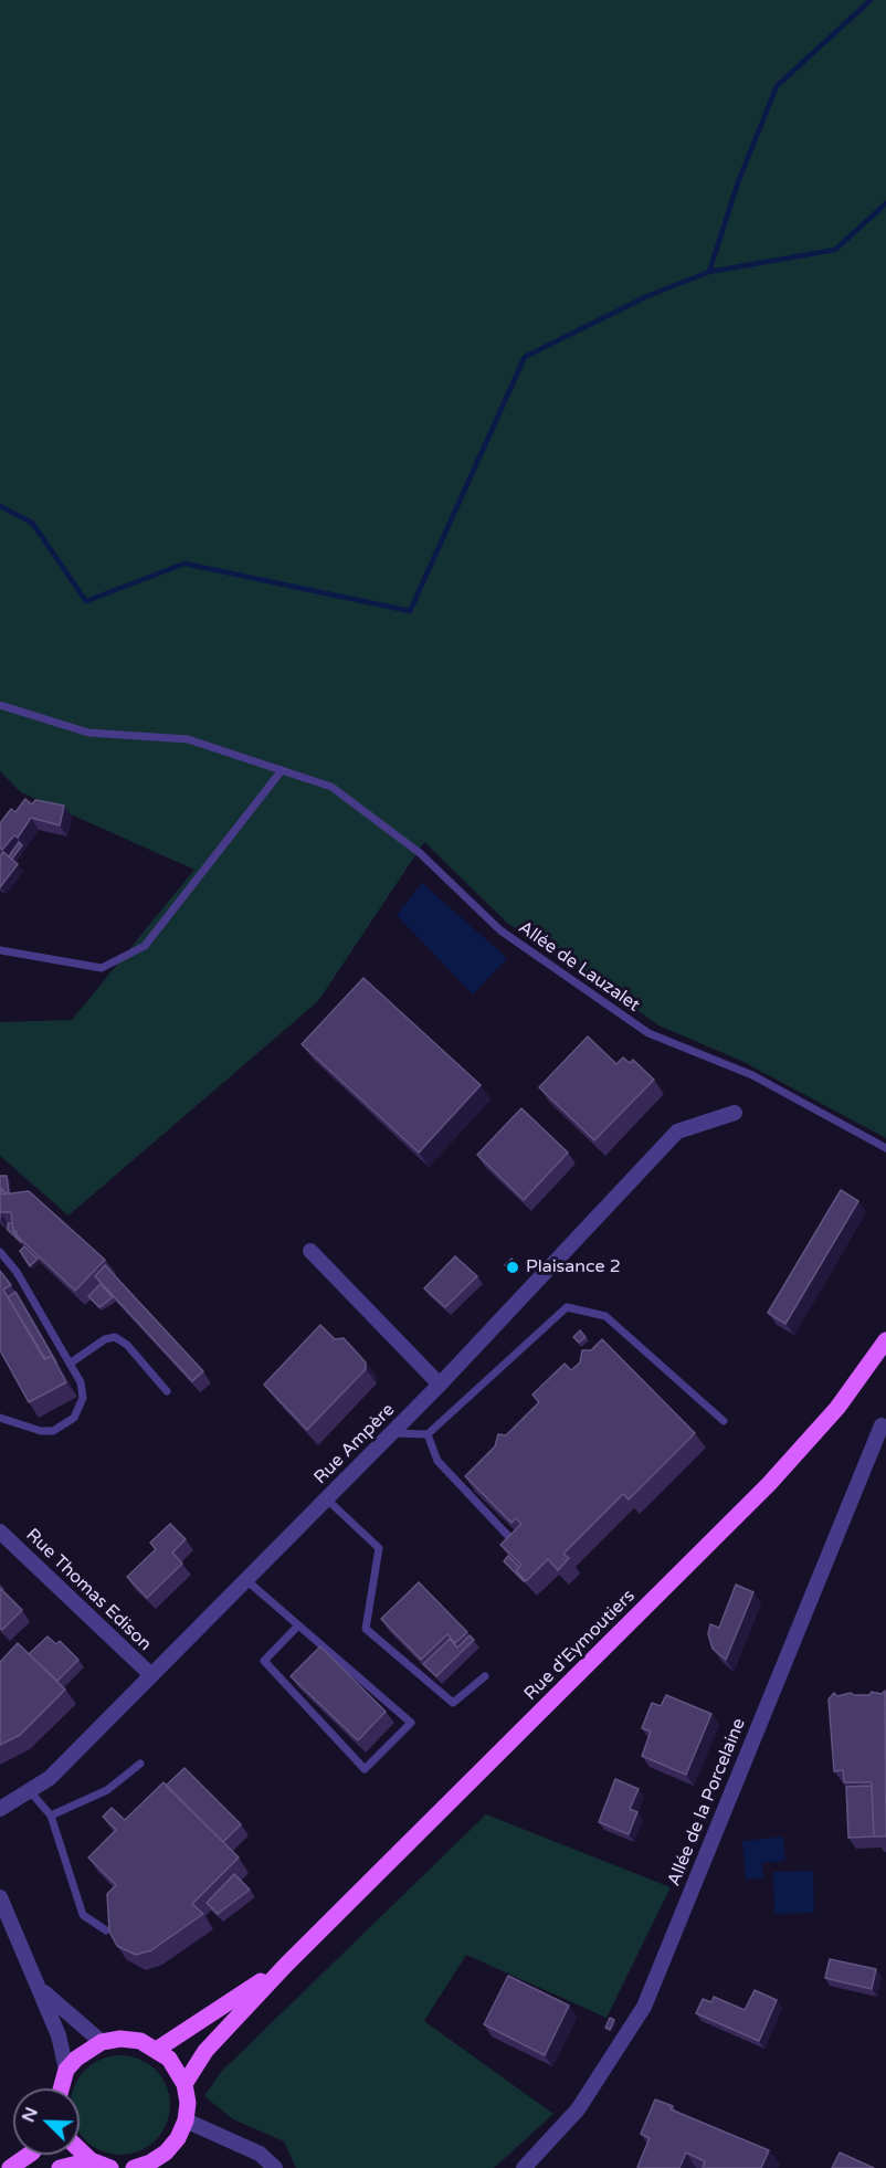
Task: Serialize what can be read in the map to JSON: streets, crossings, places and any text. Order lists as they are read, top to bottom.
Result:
{
  "streets": {
    "main road": ["Rue d'Eymoutiers"],
    "street": ["Rue Ampère", "Rue Thomas Edison", "Allée de la Porcelaine"],
    "lane": ["Allée de Lauzalet"]
  },
  "crossings": [
    ["Rue Ampère", "Rue Thomas Edison"]
  ],
  "places": ["Plaisance 2"],
  "north": "top left"
}
